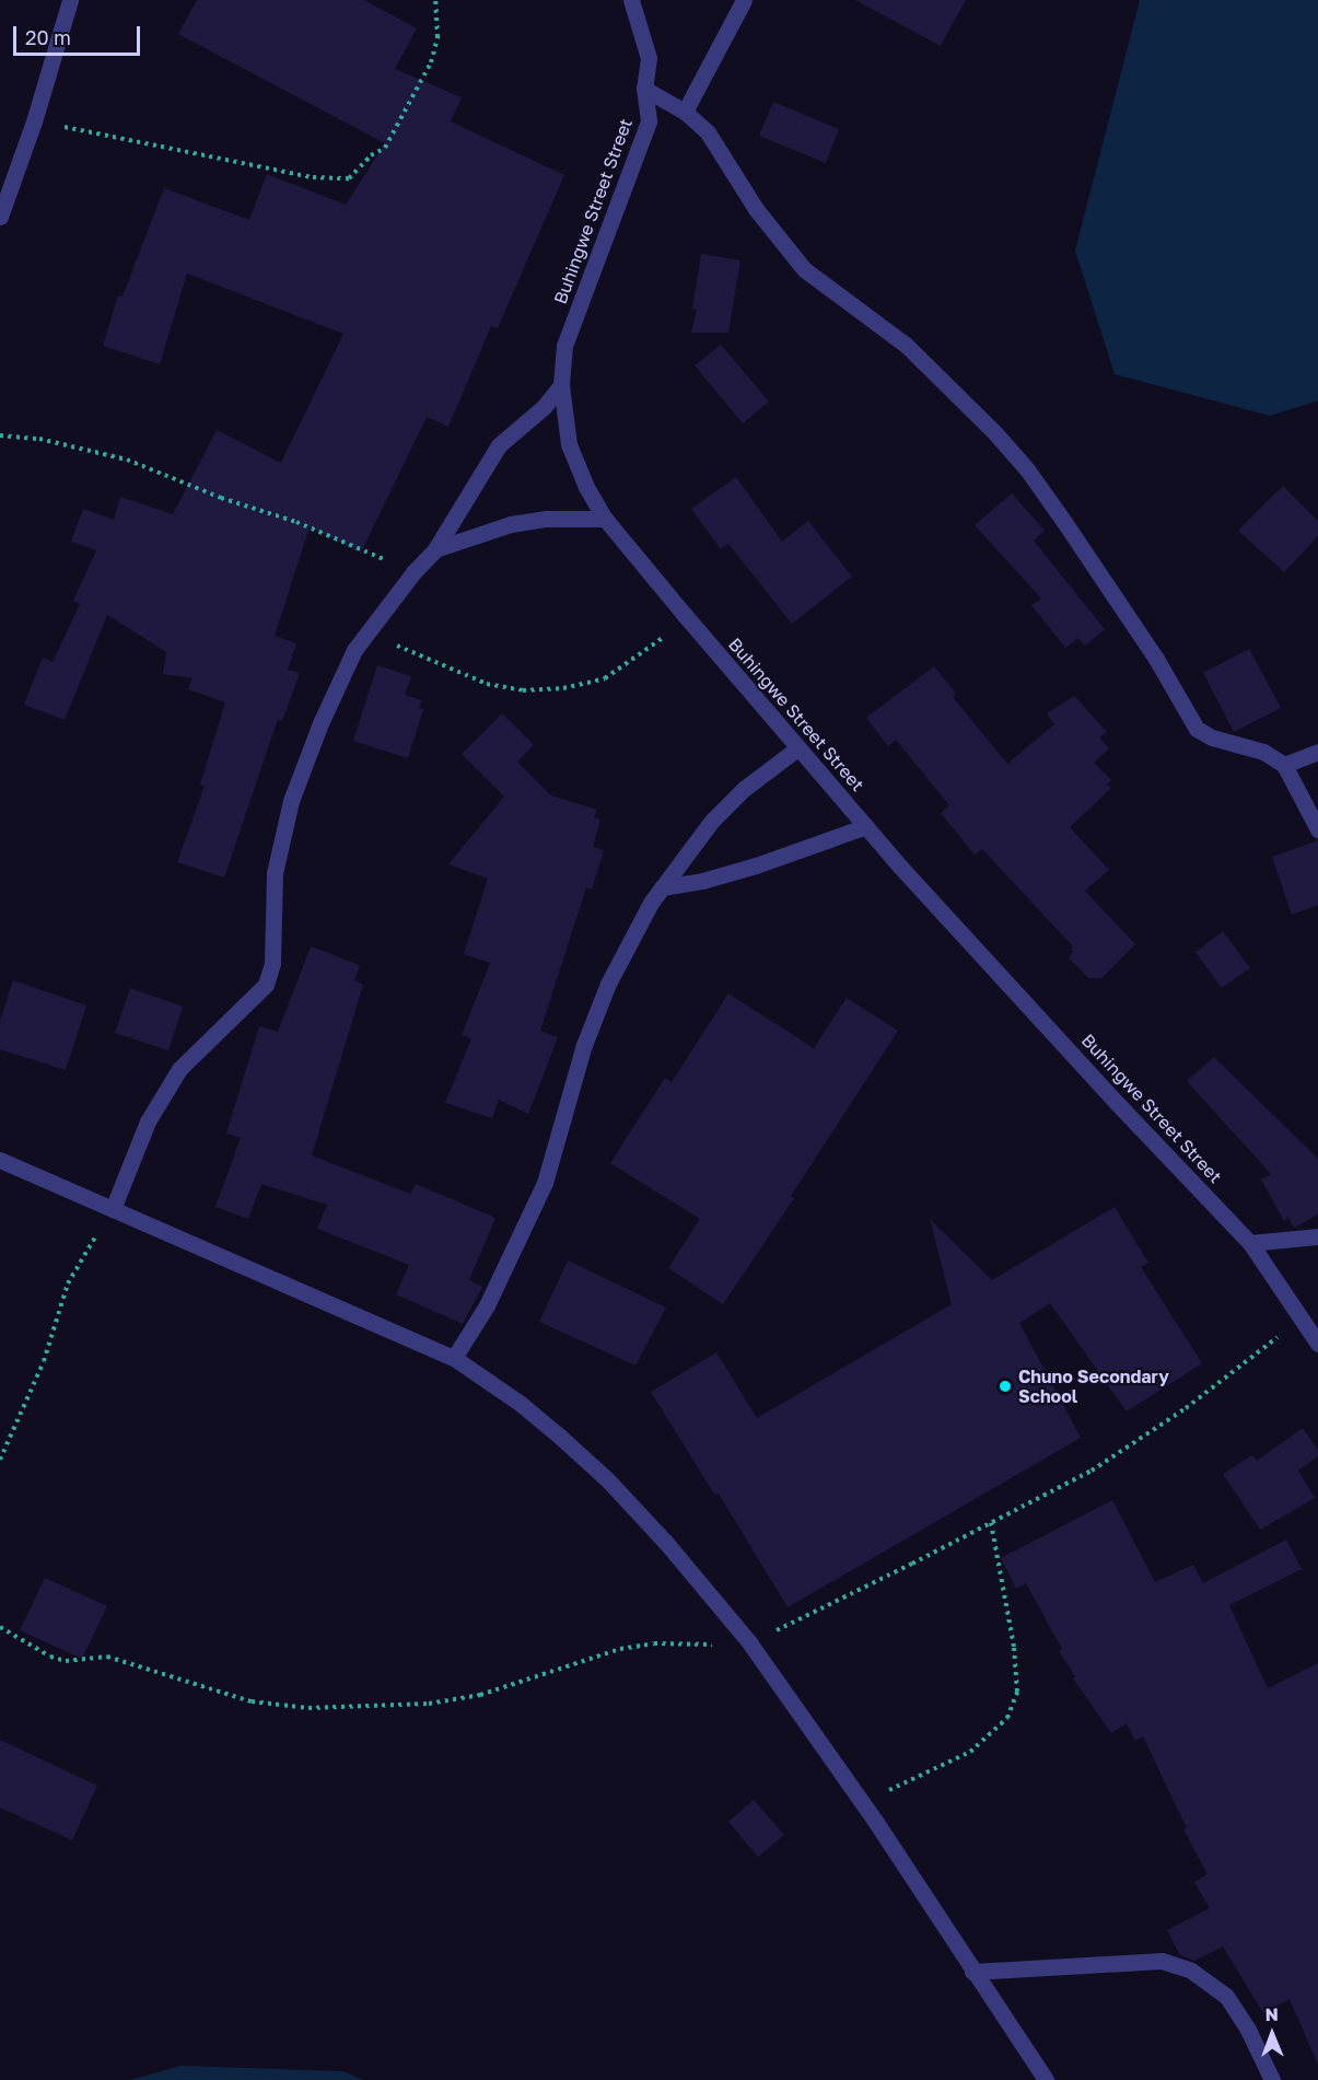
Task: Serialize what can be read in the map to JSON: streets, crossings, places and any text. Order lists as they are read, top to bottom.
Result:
{
  "streets": {
    "street": ["Buhingwe Street Street"]
  },
  "places": ["Chuno Secondary School"],
  "scale_bar": "20 m",
  "north": "top"
}
